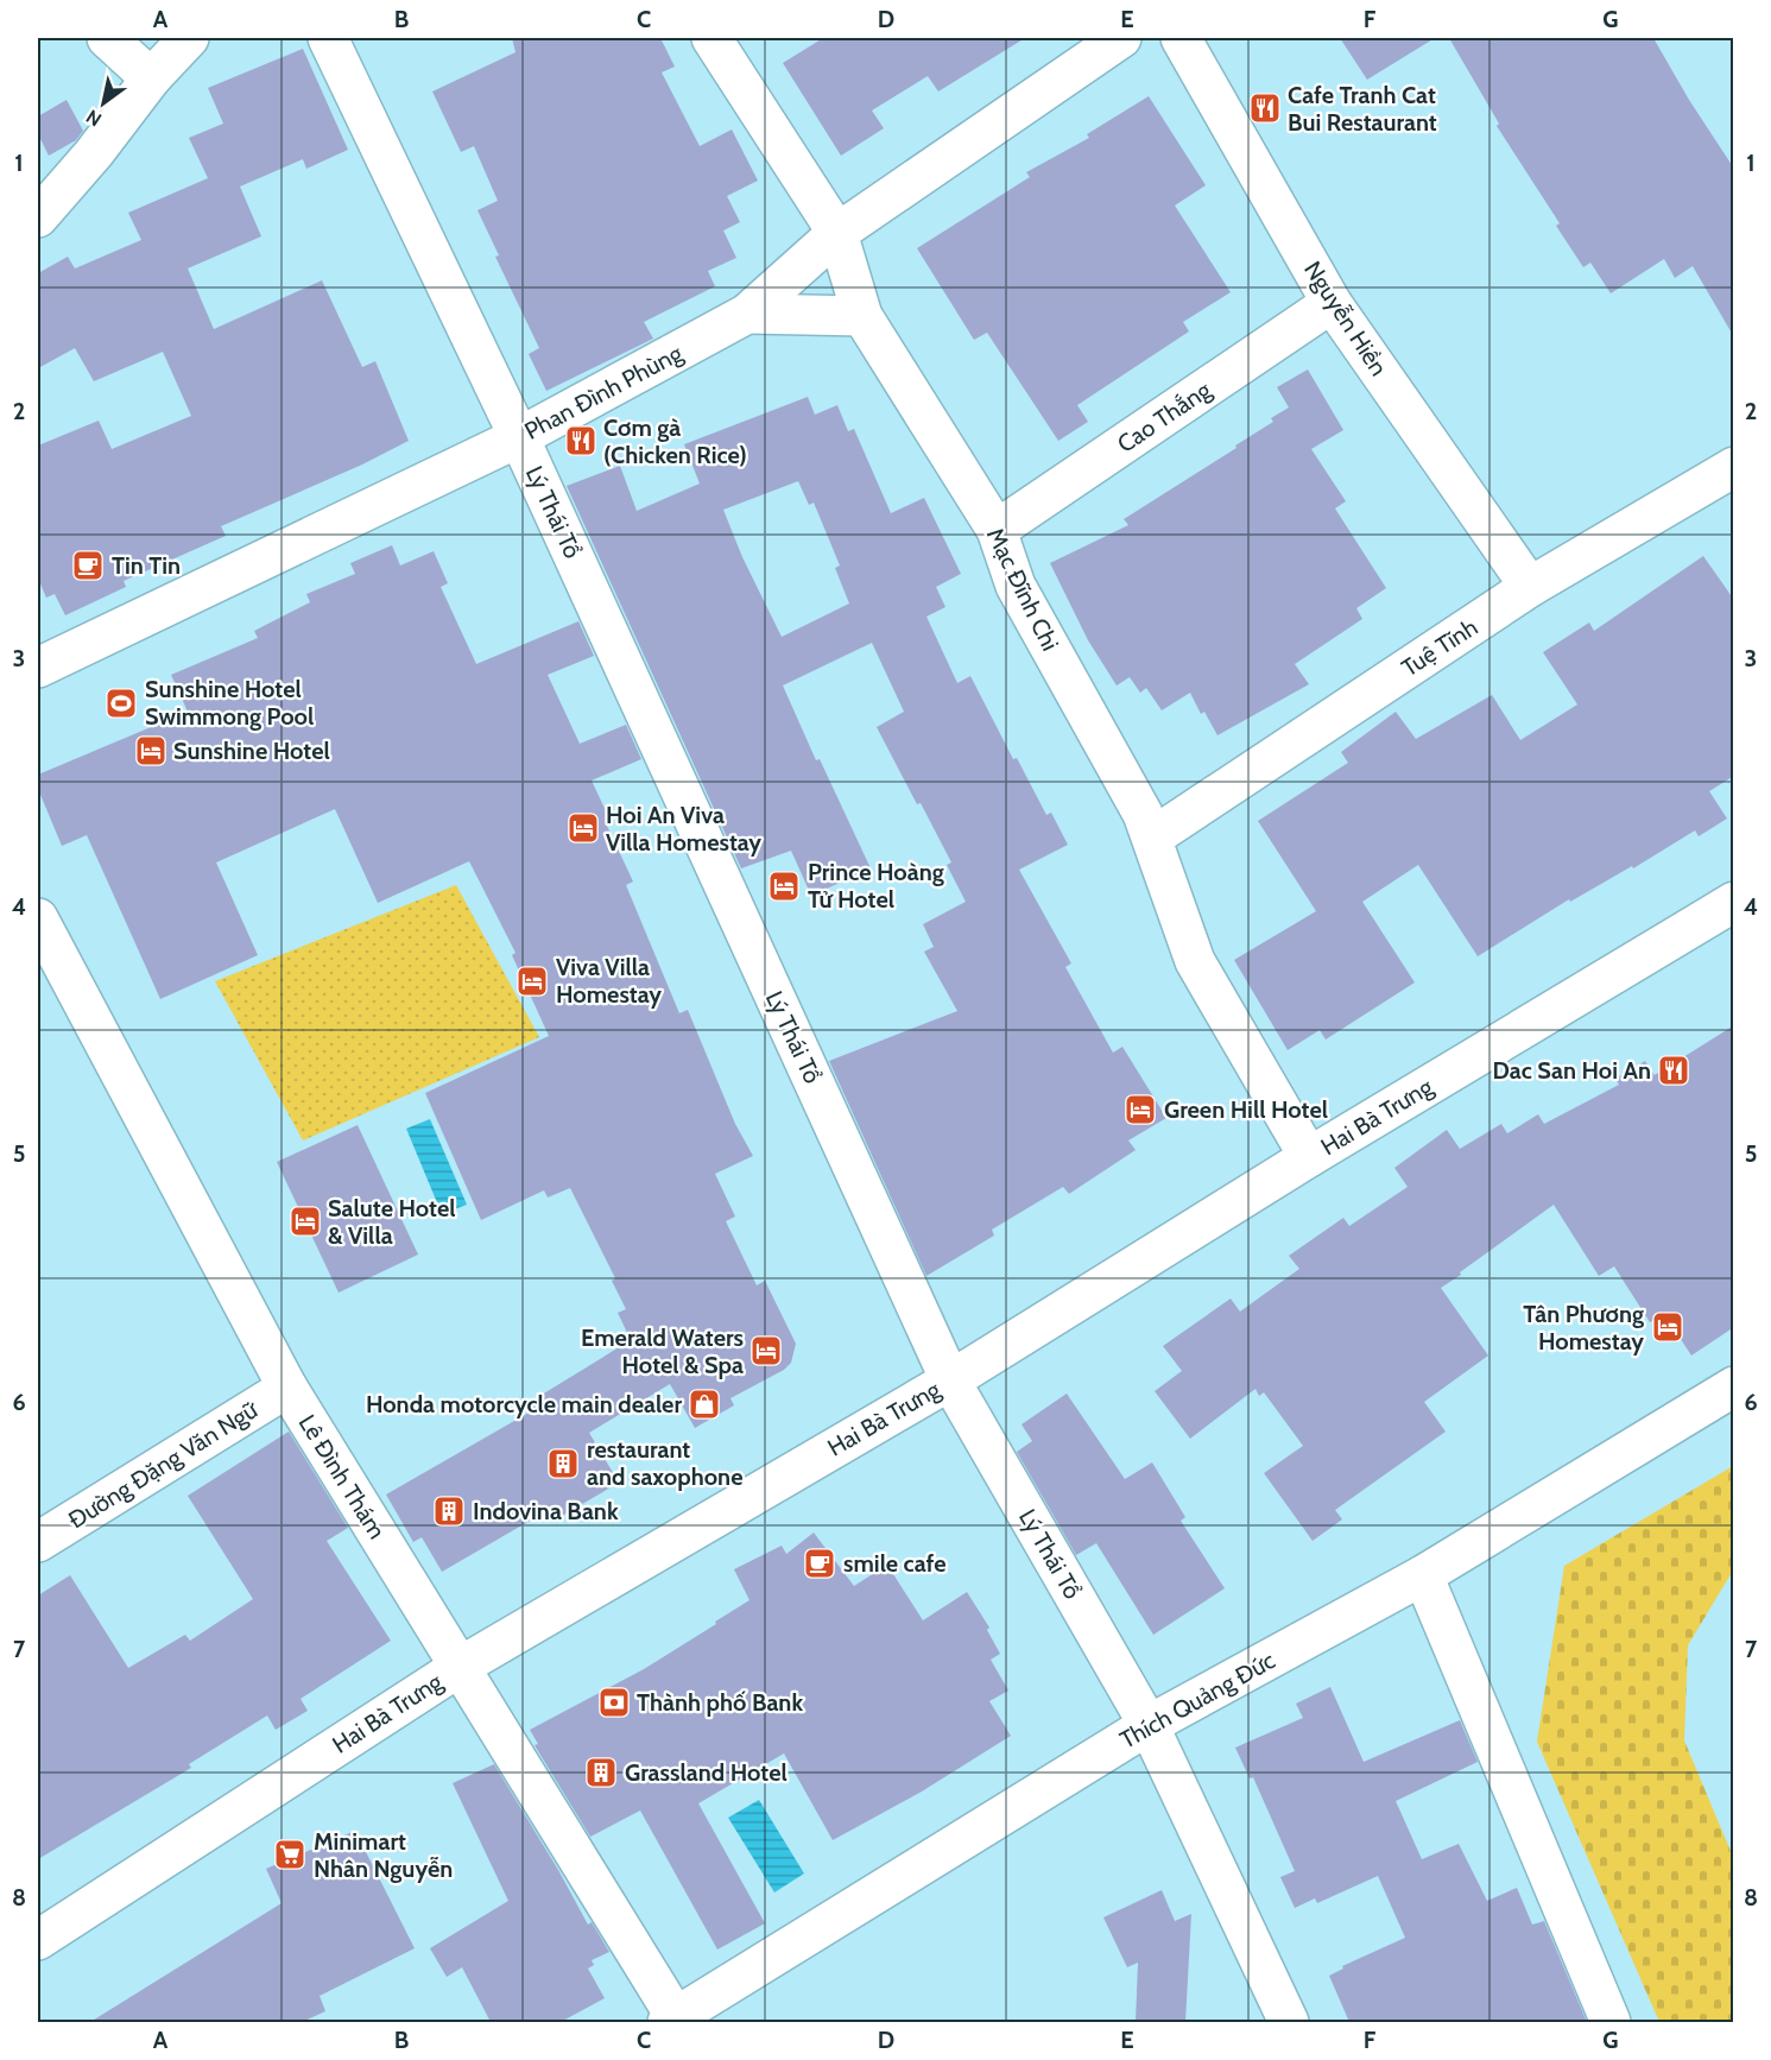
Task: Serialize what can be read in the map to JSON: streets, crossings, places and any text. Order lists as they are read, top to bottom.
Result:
{
  "streets": {
    "street": [
      "Nguyễn Hiền",
      "Phan Đình Phùng",
      "Cao Thắng",
      "Lý Thái Tổ",
      "Mạc Đĩnh Chi",
      "Tuệ Tĩnh",
      "Hai Bà Trưng",
      "Đường Đặng Văn Ngữ",
      "Lê Đình Thám",
      "Thích Quảng Đức"
    ]
  },
  "crossings": [
    ["Nguyễn Hiền", "Cao Thắng"],
    ["Nguyễn Hiền", "Tuệ Tĩnh"],
    ["Phan Đình Phùng", "Lý Thái Tổ"],
    ["Phan Đình Phùng", "Mạc Đĩnh Chi"],
    ["Cao Thắng", "Mạc Đĩnh Chi"],
    ["Lý Thái Tổ", "Hai Bà Trưng"],
    ["Lý Thái Tổ", "Thích Quảng Đức"],
    ["Mạc Đĩnh Chi", "Tuệ Tĩnh"],
    ["Mạc Đĩnh Chi", "Hai Bà Trưng"],
    ["Hai Bà Trưng", "Lê Đình Thám"],
    ["Đường Đặng Văn Ngữ", "Lê Đình Thám"],
    ["Lê Đình Thám", "Thích Quảng Đức"]
  ],
  "places": {
    "restaurant": ["Cafe Tranh Cat Bui Restaurant", "Cơm gà (Chicken Rice)", "Dac San Hoi An"],
    "cafe": ["Tin Tin", "smile cafe"],
    "sports": ["Sunshine Hotel Swimmong Pool"],
    "hotel": [
      "Sunshine Hotel",
      "Hoi An Viva Villa Homestay",
      "Prince Hoàng Tử Hotel",
      "Viva Villa Homestay",
      "Green Hill Hotel",
      "Salute Hotel & Villa",
      "Tân Phương Homestay",
      "Emerald Waters Hotel & Spa"
    ],
    "shop": ["Honda motorcycle main dealer"],
    "building": ["restaurant and saxophone", "Indovina Bank", "Grassland Hotel"],
    "bank": ["Thành phố Bank"],
    "supermarket": ["Minimart Nhân Nguyễn"]
  },
  "north": "bottom left",
  "grid": {
    "columns": [
      "A",
      "B",
      "C",
      "D",
      "E",
      "F",
      "G"
    ],
    "rows": [
      "1",
      "2",
      "3",
      "4",
      "5",
      "6",
      "7",
      "8"
    ]
  }
}
